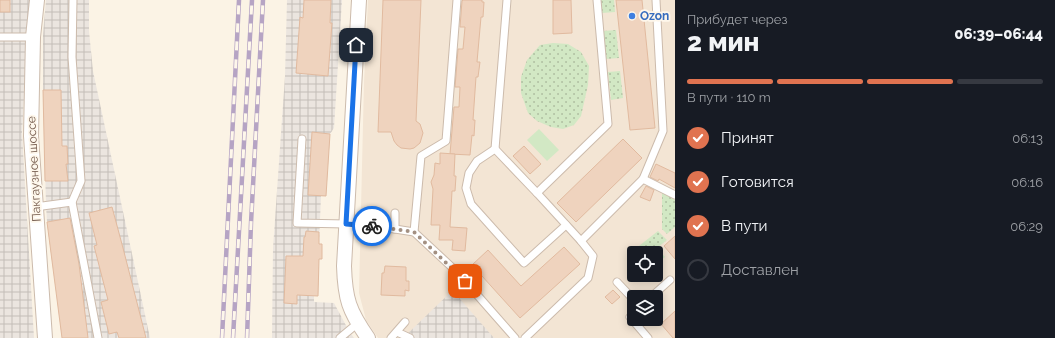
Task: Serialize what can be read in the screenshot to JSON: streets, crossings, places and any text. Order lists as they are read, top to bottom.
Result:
{
  "streets": {
    "street": ["Пакгаузное шоссе"]
  },
  "places": ["Ozon"],
  "page": {
    "heading": ["2 мин", "Прибудет через", "06:39–06:44"],
    "bar": "В пути · 110 m",
    "list": [
      ["Принят", "06:13"],
      ["Готовится", "06:16"],
      ["В пути", "06:29"],
      "Доставлен"
    ]
  }
}
